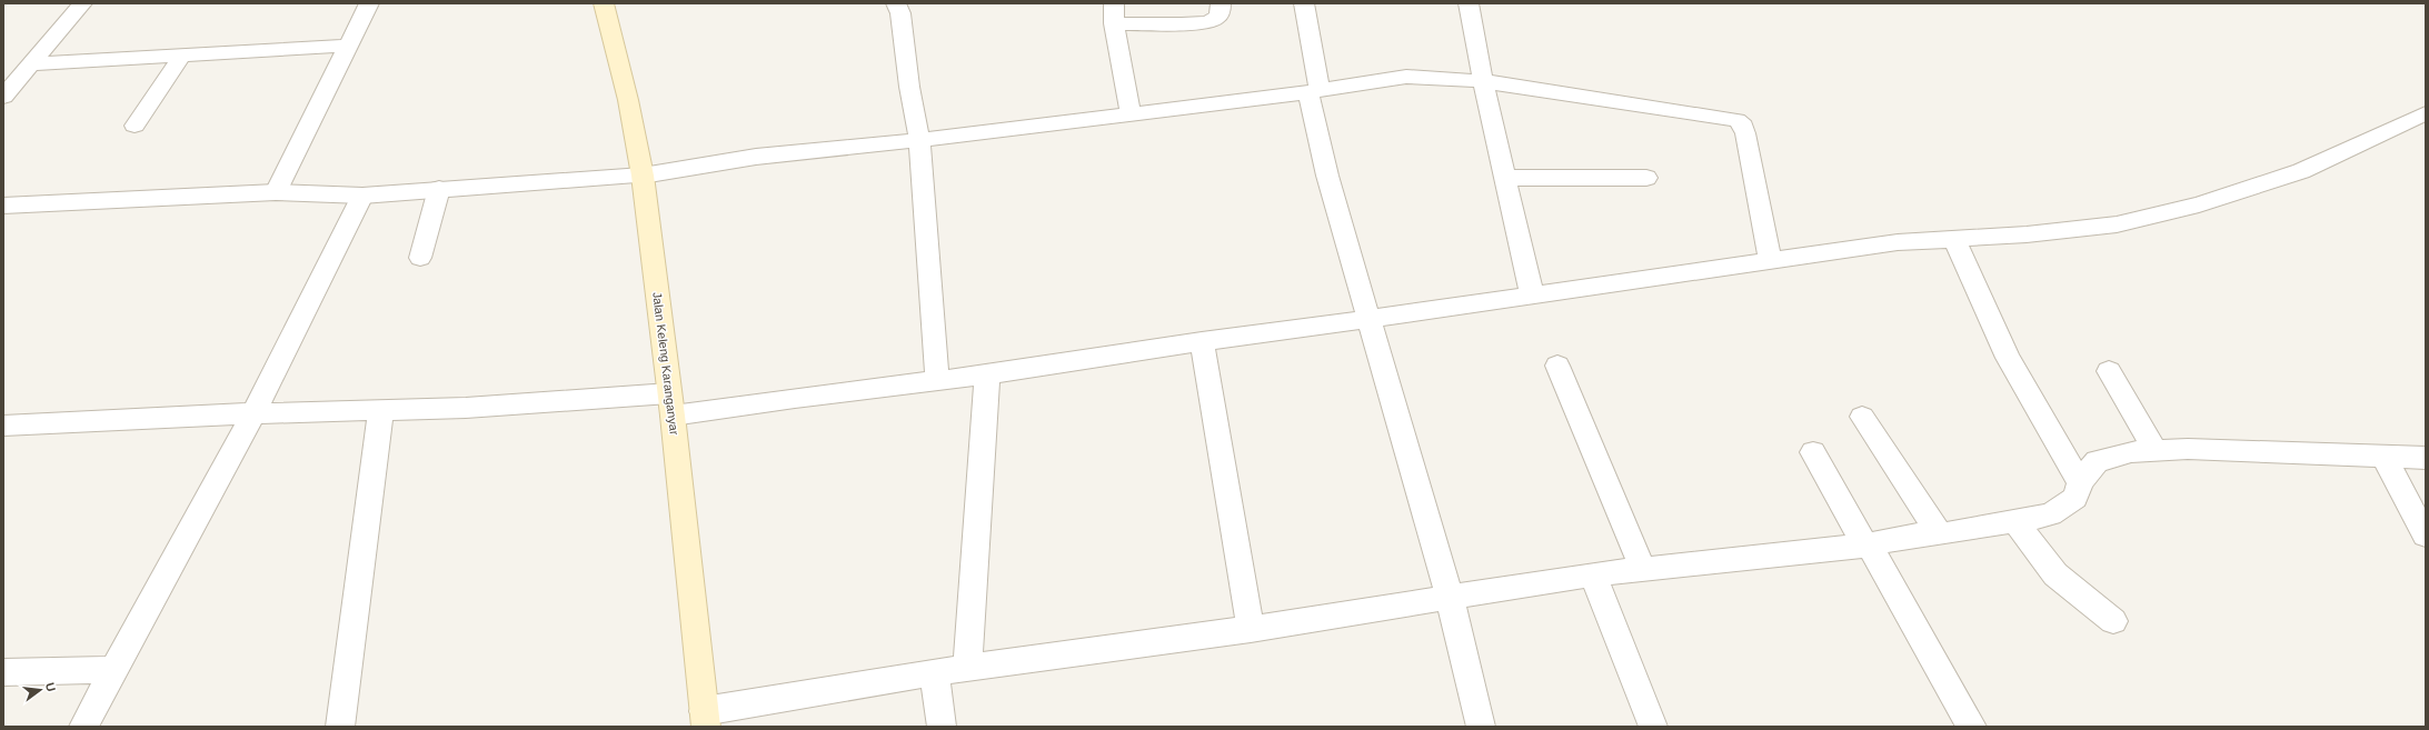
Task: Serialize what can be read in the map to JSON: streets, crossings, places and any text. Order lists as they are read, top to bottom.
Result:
{
  "streets": {
    "main road": ["Jalan Keleng Karanganyar"]
  },
  "north": "right"
}
